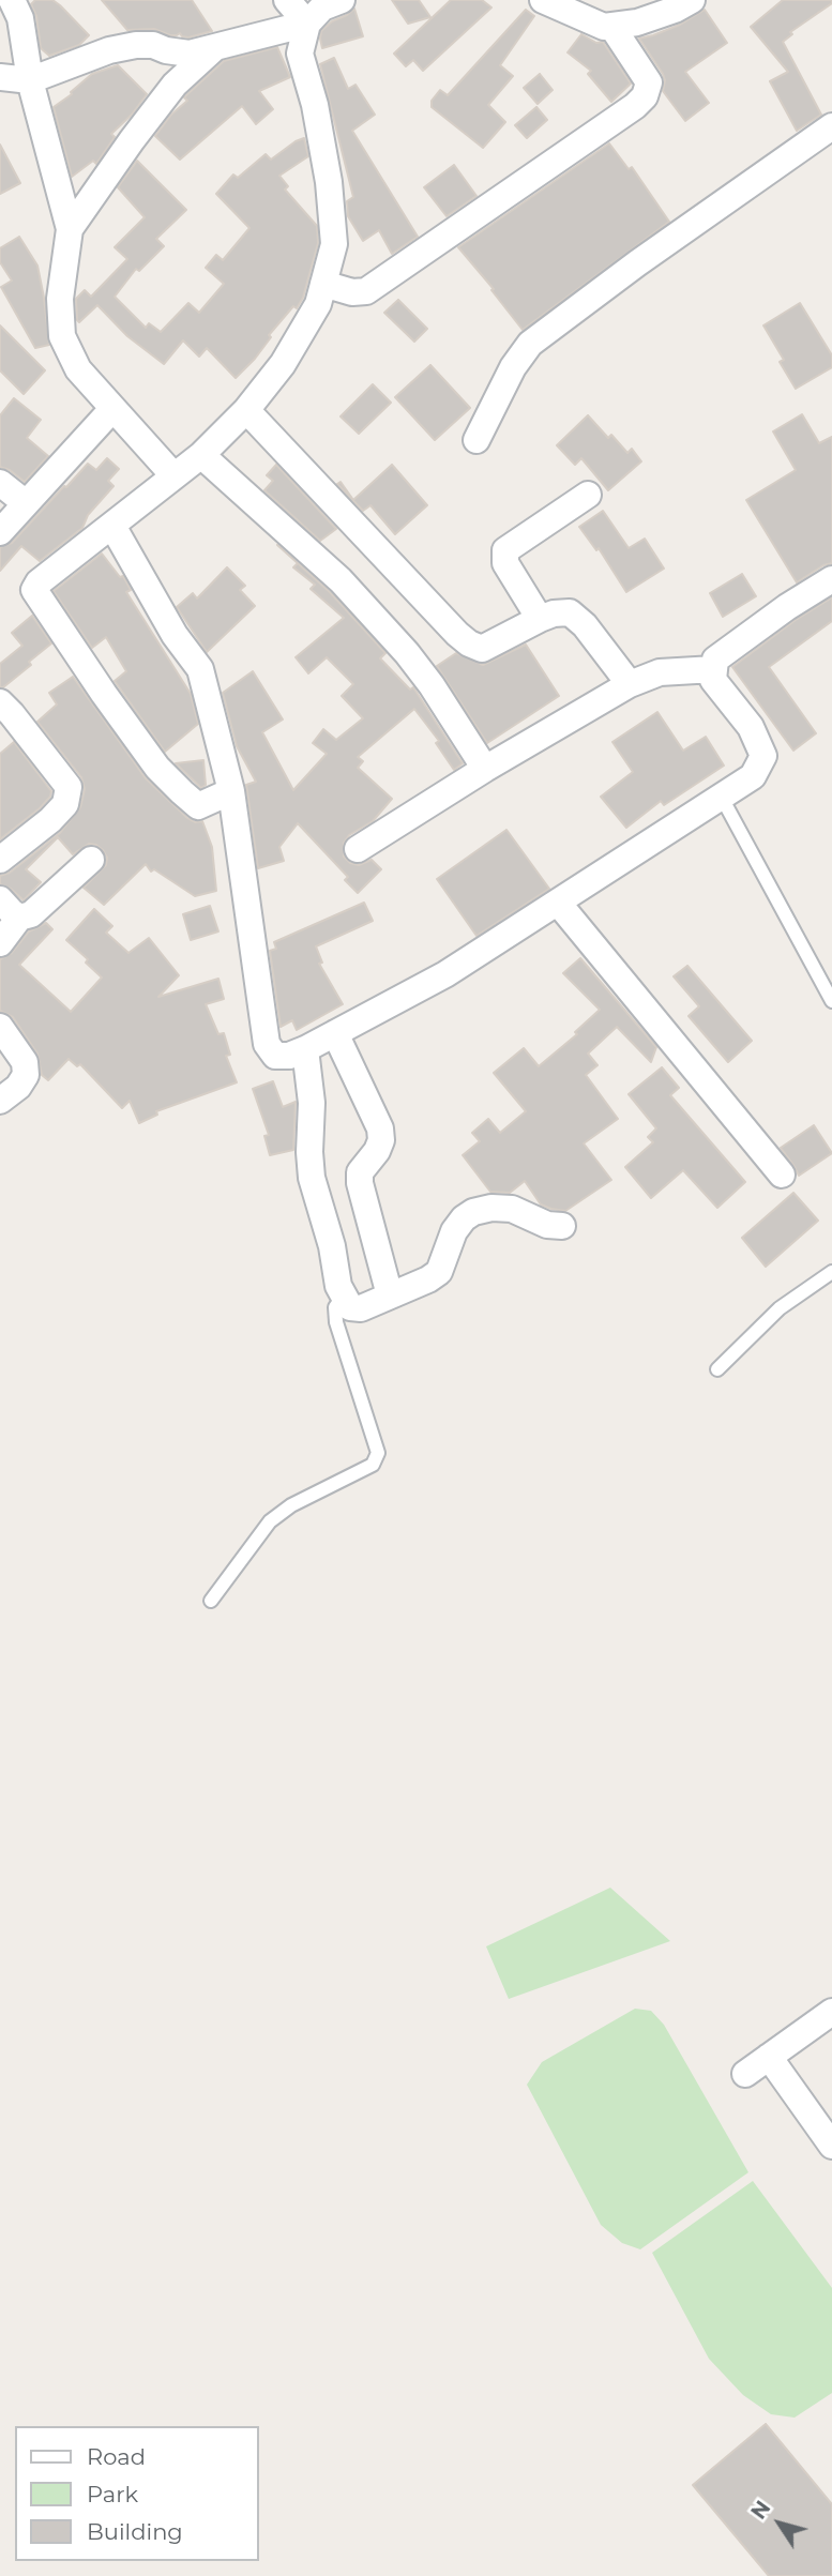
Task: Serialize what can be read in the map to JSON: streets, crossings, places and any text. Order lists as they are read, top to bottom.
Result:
{
  "legend": ["Road", "Park", "Building"],
  "north": "top left"
}
